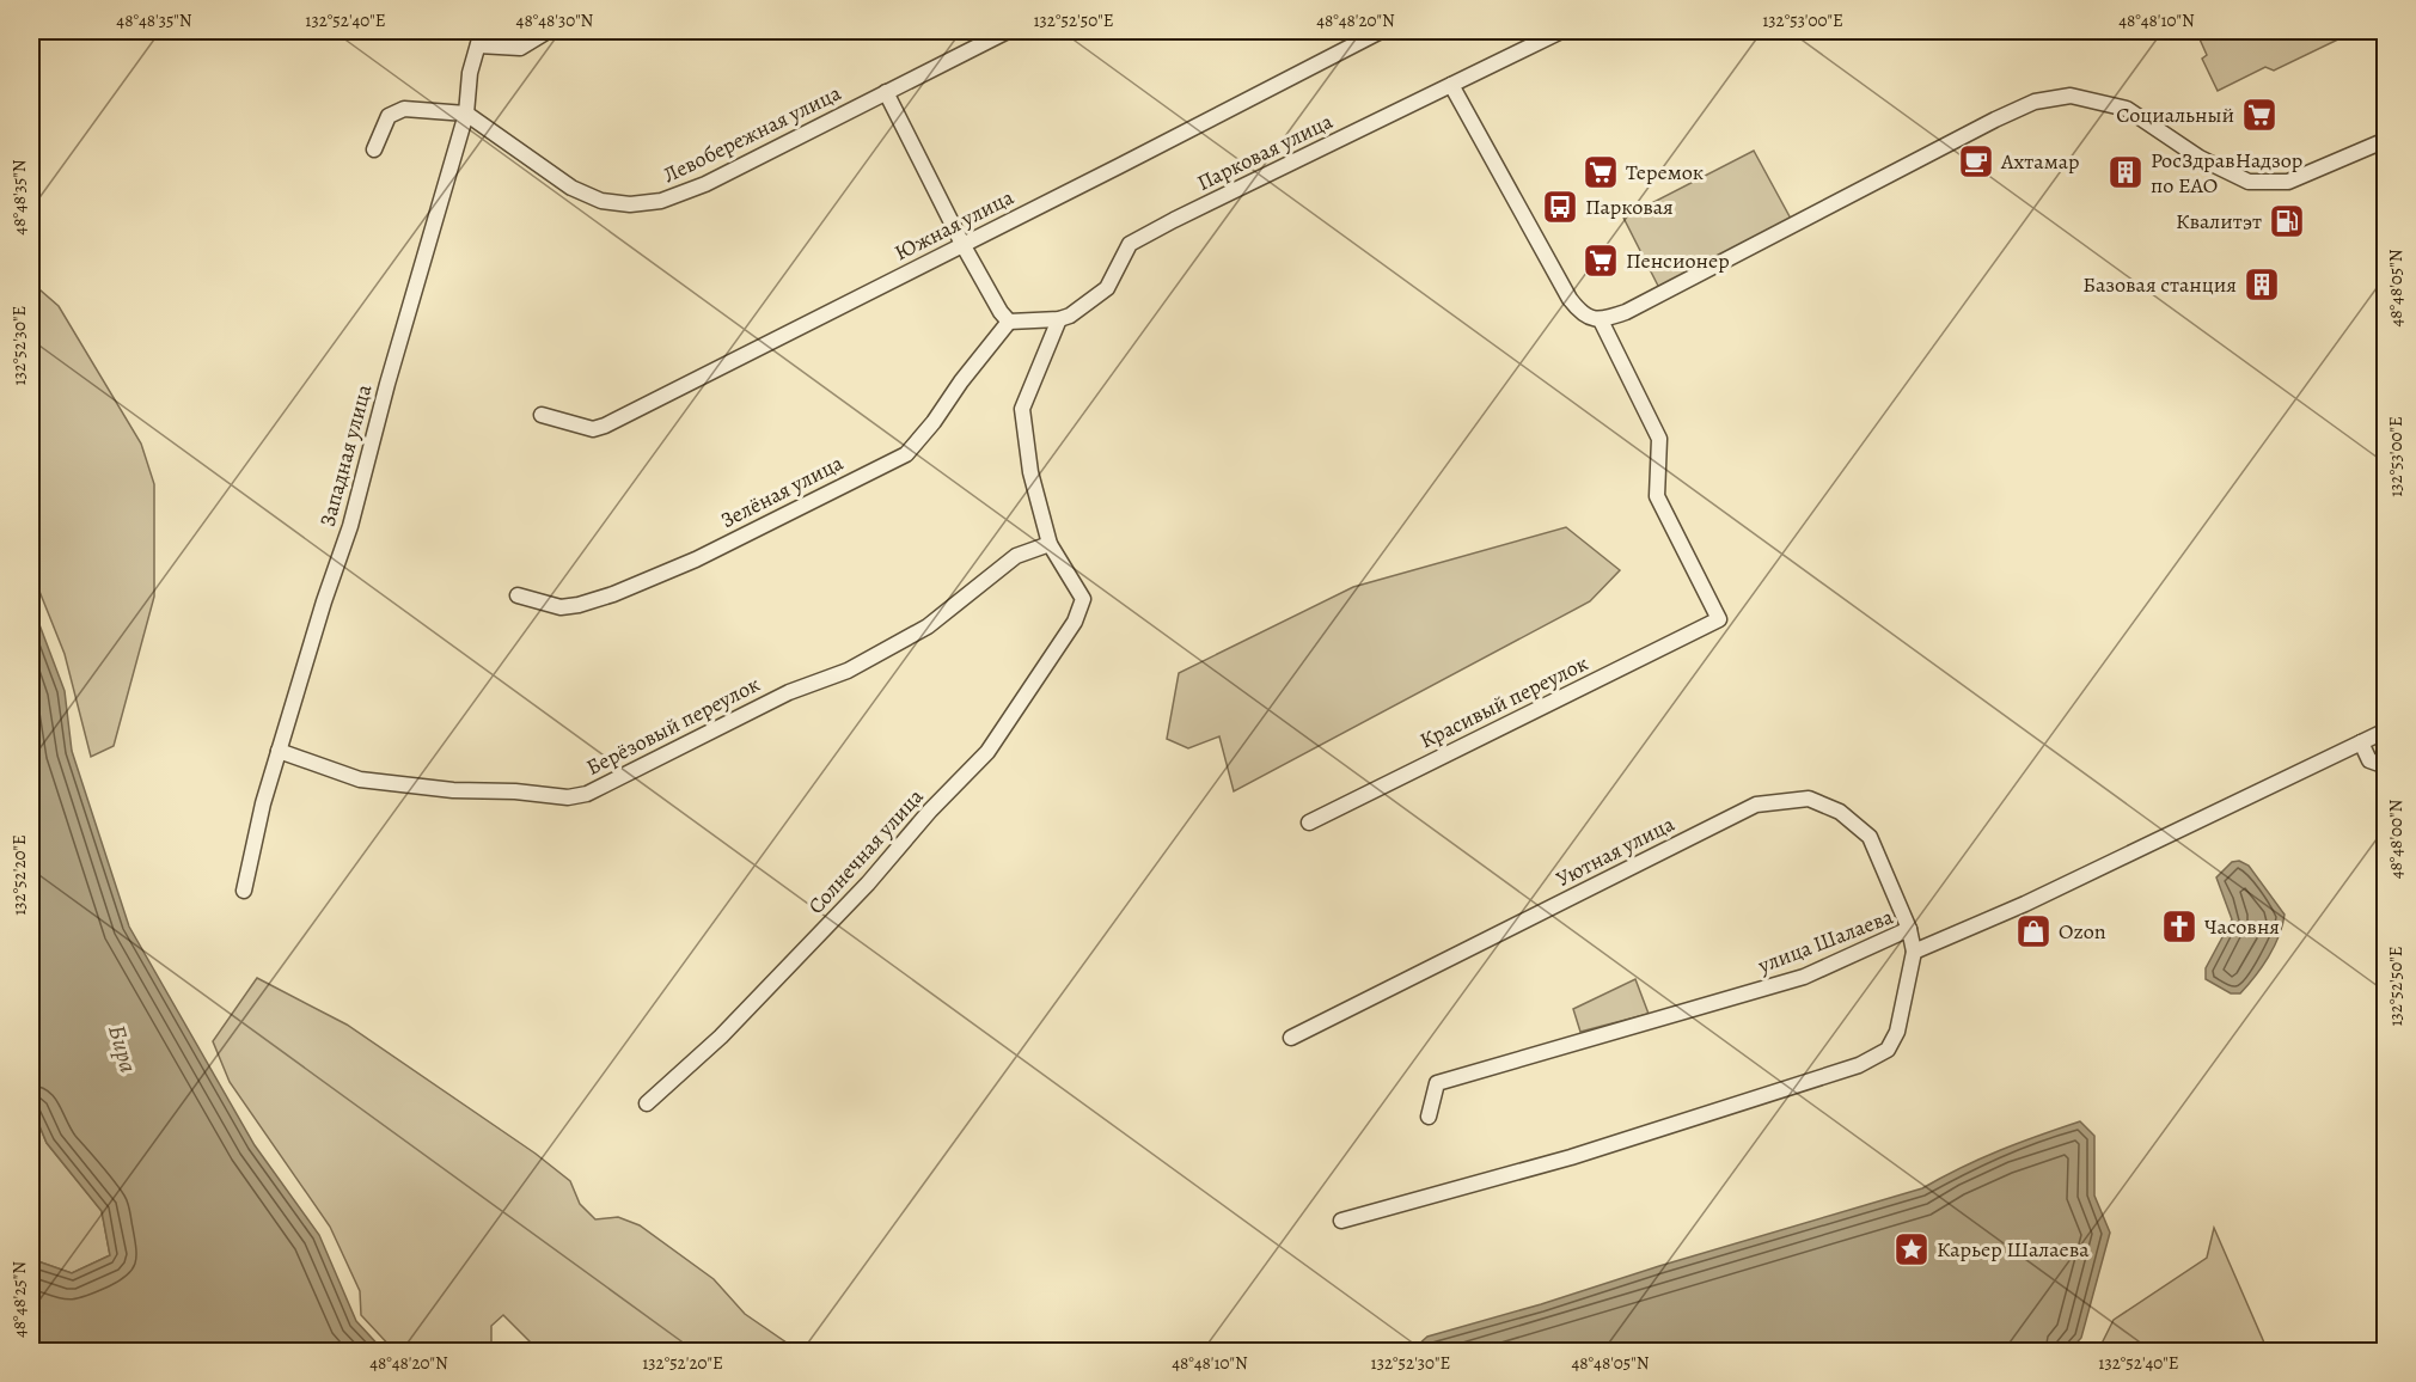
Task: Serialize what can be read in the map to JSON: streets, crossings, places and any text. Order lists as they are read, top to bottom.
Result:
{
  "streets": {
    "street": [
      "Левобережная улица",
      "Парковая улица",
      "Южная улица",
      "Западная улица",
      "Зелёная улица",
      "Красивый переулок",
      "Берёзовый переулок",
      "Солнечная улица",
      "Уютная улица",
      "улица Шалаева"
    ]
  },
  "crossings": [
    ["Левобережная улица", "Западная улица"],
    ["Парковая улица", "Зелёная улица"],
    ["Западная улица", "Берёзовый переулок"],
    ["Берёзовый переулок", "Солнечная улица"],
    ["Уютная улица", "улица Шалаева"]
  ],
  "water": ["Бира"],
  "places": {
    "supermarket": ["Социальный", "Теремок", "Пенсионер"],
    "cafe": ["Ахтамар"],
    "building": ["РосЗдравНадзор по ЕАО", "Базовая станция"],
    "bus stop": ["Парковая"],
    "fuel station": ["Квалитэт"],
    "church": ["Часовня"],
    "shop": ["Ozon"],
    "place": ["Карьер Шалаева"]
  },
  "coordinates": [
    "48°48'35\"N",
    "132°52'40\"E",
    "48°48'30\"N",
    "132°52'50\"E",
    "48°48'20\"N",
    "132°53'00\"E",
    "48°48'10\"N",
    "48°48'05\"N",
    "132°52'30\"E",
    "48°48'00\"N",
    "132°52'20\"E",
    "48°48'25\"N"
  ]
}
